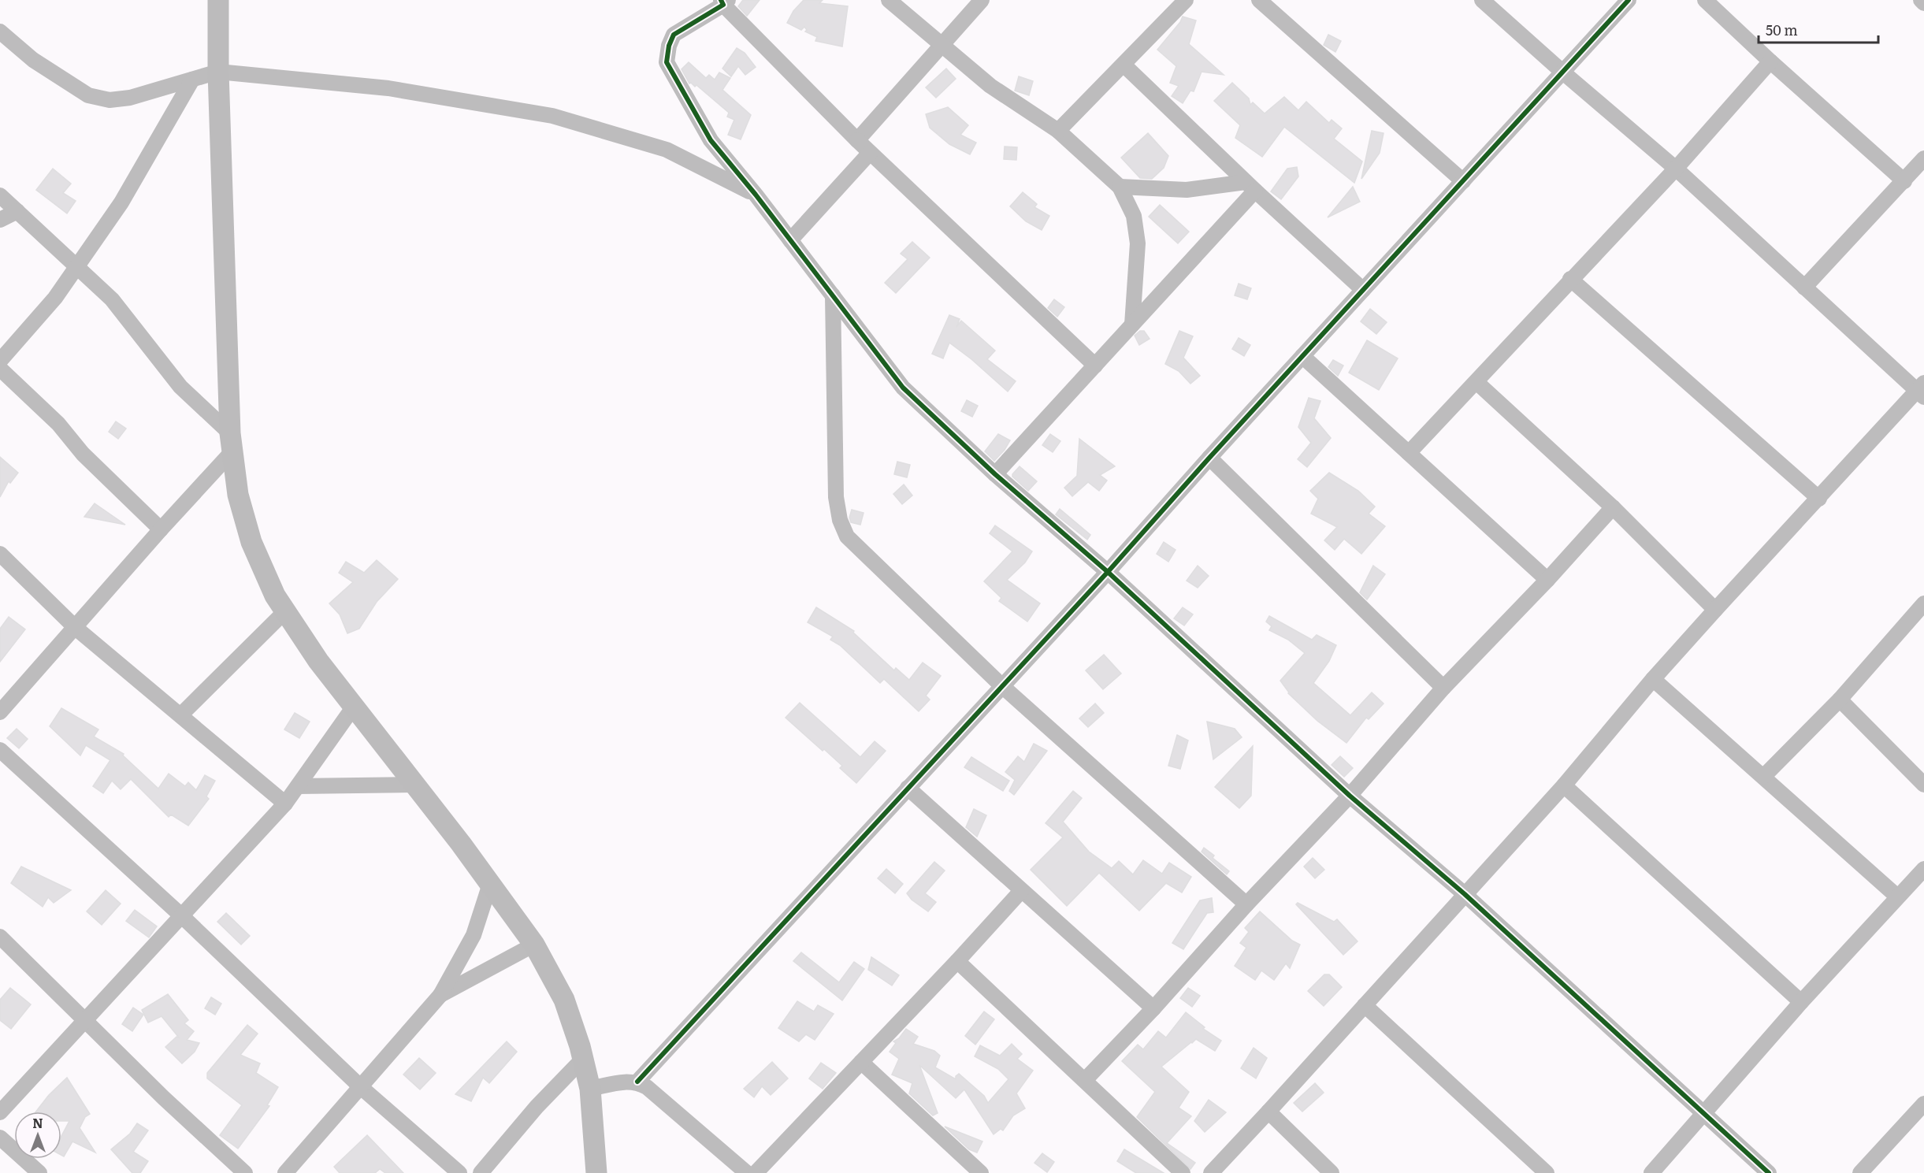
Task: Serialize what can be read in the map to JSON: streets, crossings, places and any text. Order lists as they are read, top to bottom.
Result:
{
  "scale_bar": "50 m",
  "north": "top"
}
